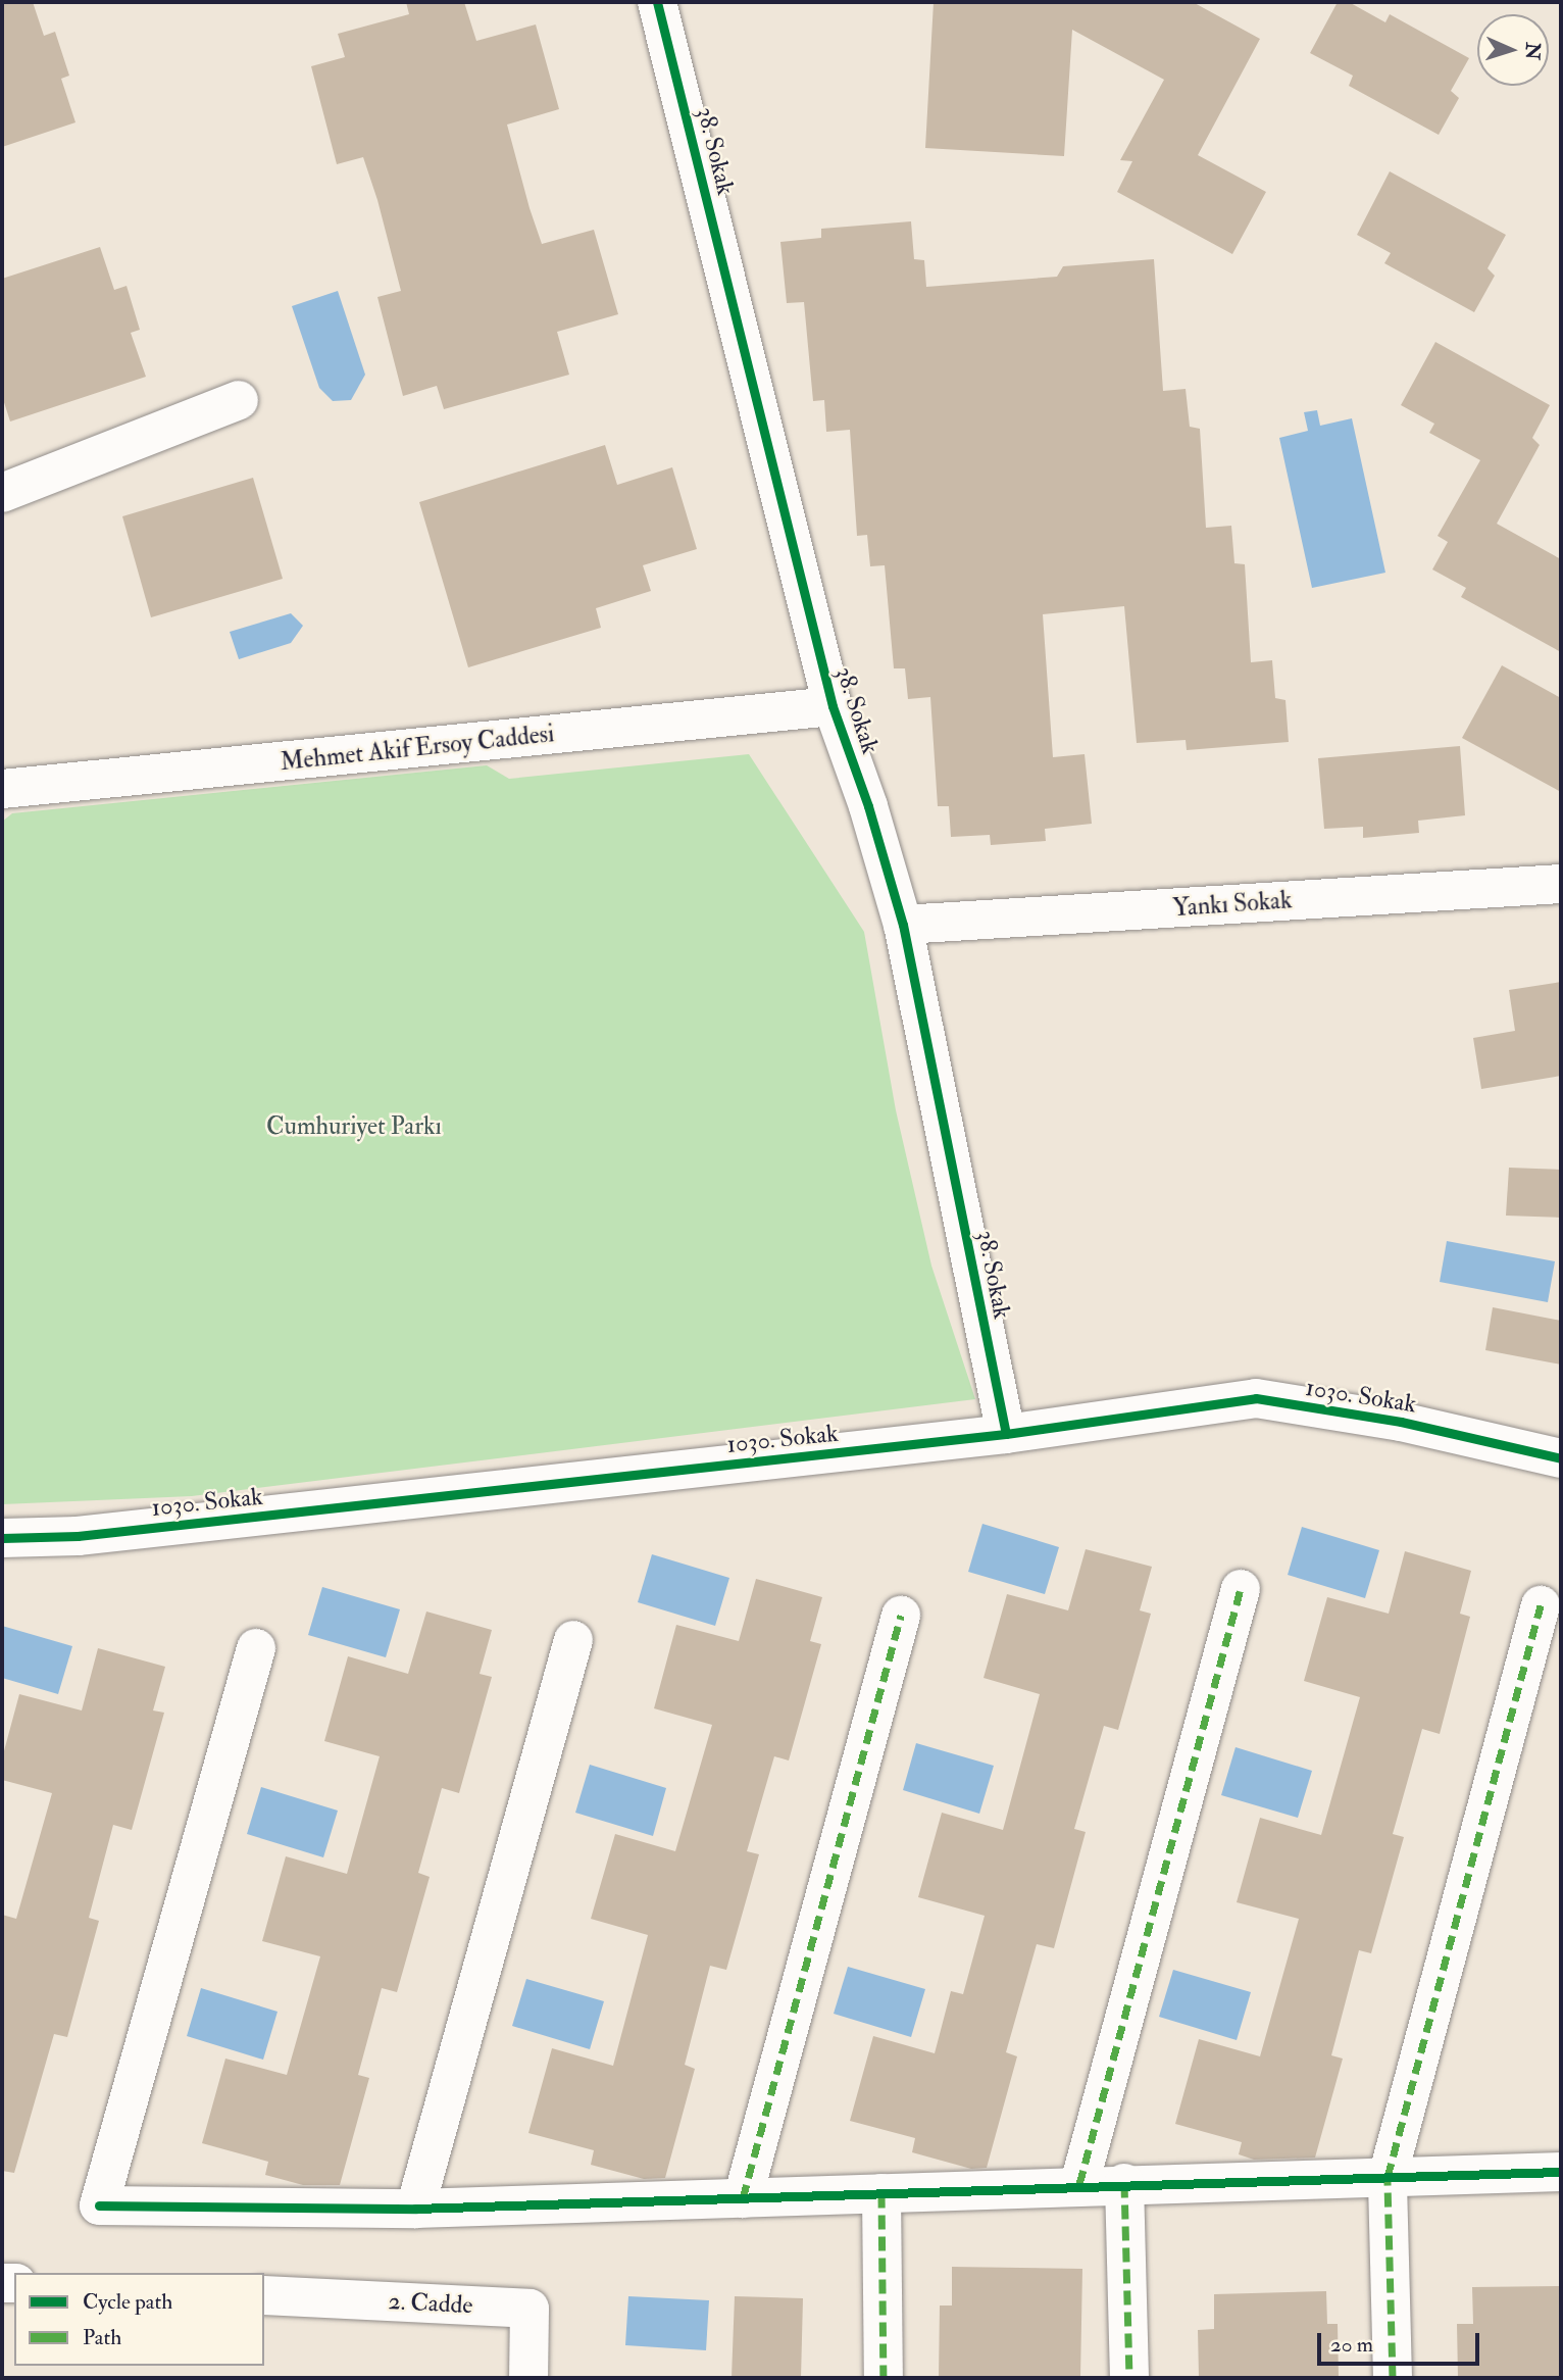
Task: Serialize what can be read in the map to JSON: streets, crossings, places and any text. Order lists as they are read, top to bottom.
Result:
{
  "streets": {
    "street": [
      "38. Sokak",
      "Mehmet Akif Ersoy Caddesi",
      "Yankı Sokak",
      "1030. Sokak",
      "2. Cadde"
    ]
  },
  "crossings": [
    ["38. Sokak", "Mehmet Akif Ersoy Caddesi"],
    ["38. Sokak", "Yankı Sokak"],
    ["38. Sokak", "1030. Sokak"]
  ],
  "parks": ["Cumhuriyet Parkı"],
  "legend": ["Cycle path", "Path"],
  "scale_bar": "20 m",
  "north": "right"
}
